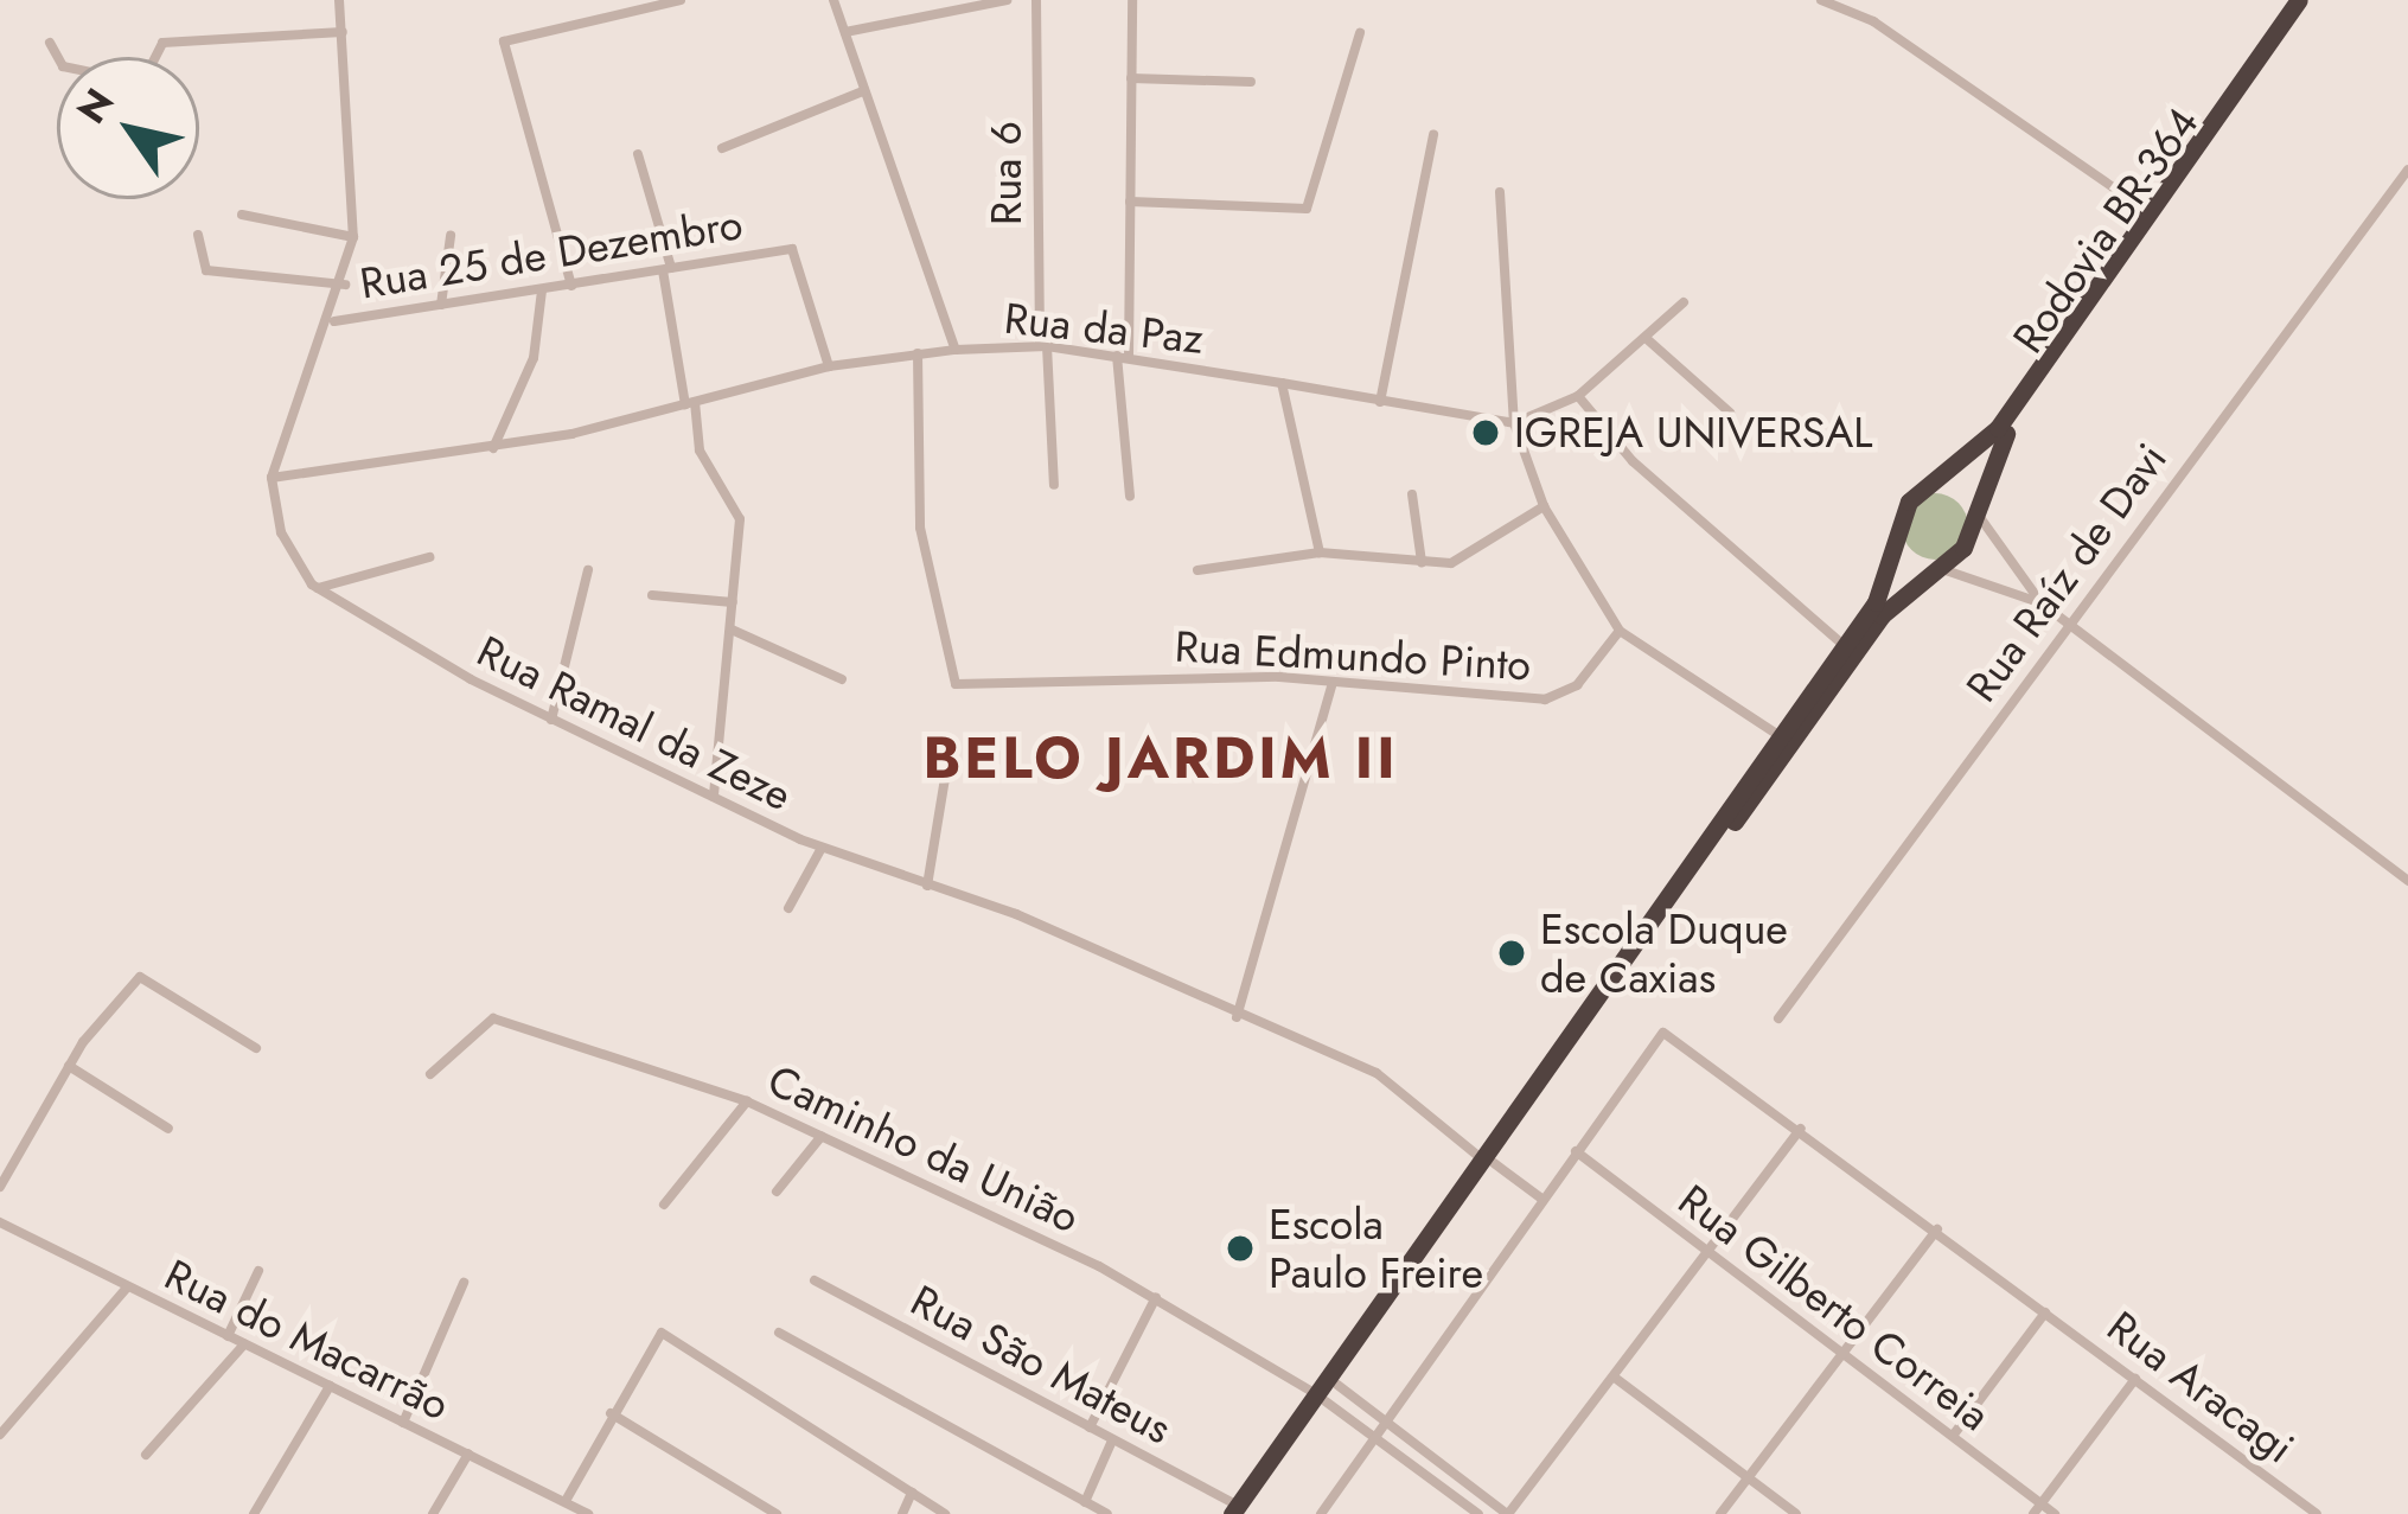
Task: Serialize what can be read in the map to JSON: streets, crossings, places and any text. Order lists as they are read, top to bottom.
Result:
{
  "streets": {
    "highway": ["Rodovia BR-364"],
    "street": [
      "Rua 6",
      "Rua 25 de Dezembro",
      "Rua da Paz",
      "Rua Raíz de Davi",
      "Rua Edmundo Pinto",
      "Rua Ramal da Zeze",
      "Caminho da União",
      "Rua Gilberto Correia",
      "Rua do Macarrão",
      "Rua São Mateus",
      "Rua Aracagi"
    ]
  },
  "crossings": [
    ["Rua 6", "Rua da Paz"],
    ["Rua 25 de Dezembro", "Rua da Paz"],
    ["Rua da Paz", "Rua Edmundo Pinto"],
    ["Rua da Paz", "Rua Ramal da Zeze"],
    ["Rua Gilberto Correia", "Rua Aracagi"]
  ],
  "districts": ["BELO JARDIM II"],
  "places": ["IGREJA UNIVERSAL", "Escola Duque de Caxias", "Escola Paulo Freire"],
  "north": "top left"
}
